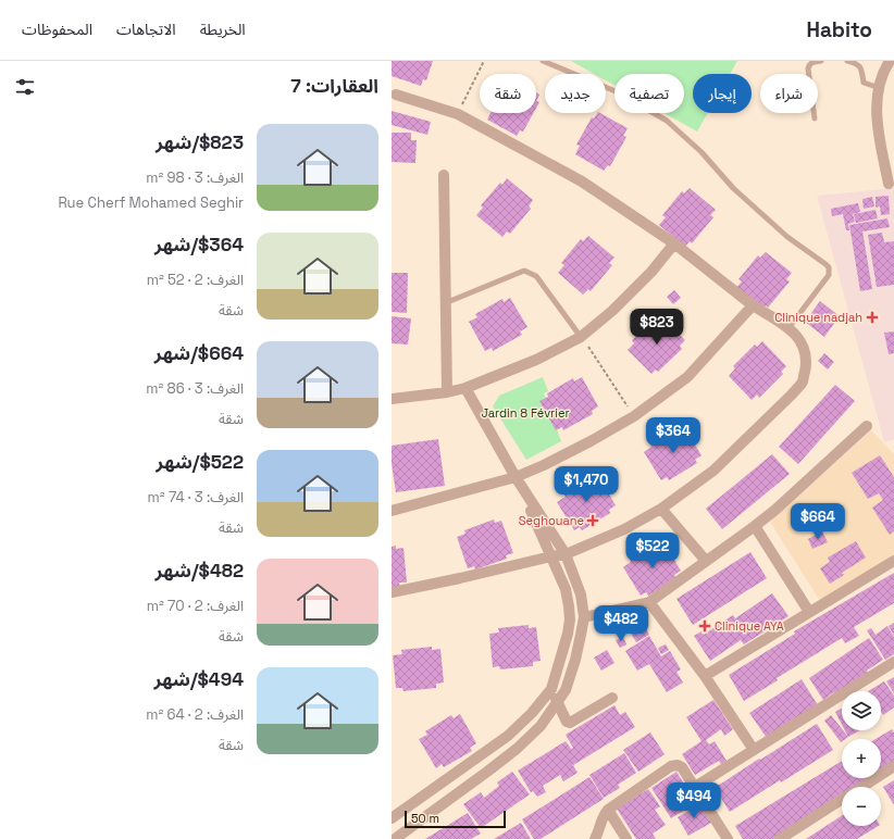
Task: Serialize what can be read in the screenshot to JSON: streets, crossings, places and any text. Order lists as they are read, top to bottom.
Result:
{
  "parks": ["Jardin 8 Février"],
  "places": {
    "health": ["Clinique nadjah", "Seghouane", "Clinique AYA"]
  },
  "scale_bar": "50 m",
  "page": {
    "header": "Habito",
    "nav": ["الخريطة", "الاتجاهات", "المحفوظات"],
    "heading": "العقارات: 7",
    "chip": [
      "شراء",
      "إيجار",
      "تصفية",
      "جديد",
      "شقة"
    ],
    "list": [
      {
        "name": "$823/شهر",
        "note": "الغرف: 3 · 98 m² · Rue Cherf Mohamed Seghir"
      },
      {
        "name": "$364/شهر",
        "note": "الغرف: 2 · 52 m² · شقة"
      },
      {
        "name": "$664/شهر",
        "note": "الغرف: 3 · 86 m² · شقة"
      },
      {
        "name": "$522/شهر",
        "note": "الغرف: 3 · 74 m² · شقة"
      },
      {
        "name": "$482/شهر",
        "note": "الغرف: 2 · 70 m² · شقة"
      },
      {
        "name": "$494/شهر",
        "note": "الغرف: 2 · 64 m² · شقة"
      }
    ],
    "price": [
      "$823",
      "$364",
      "$1,470",
      "$664",
      "$522",
      "$482",
      "$494"
    ],
    "map_buttons": ["+", "−"],
    "scale": "50 m"
  }
}
